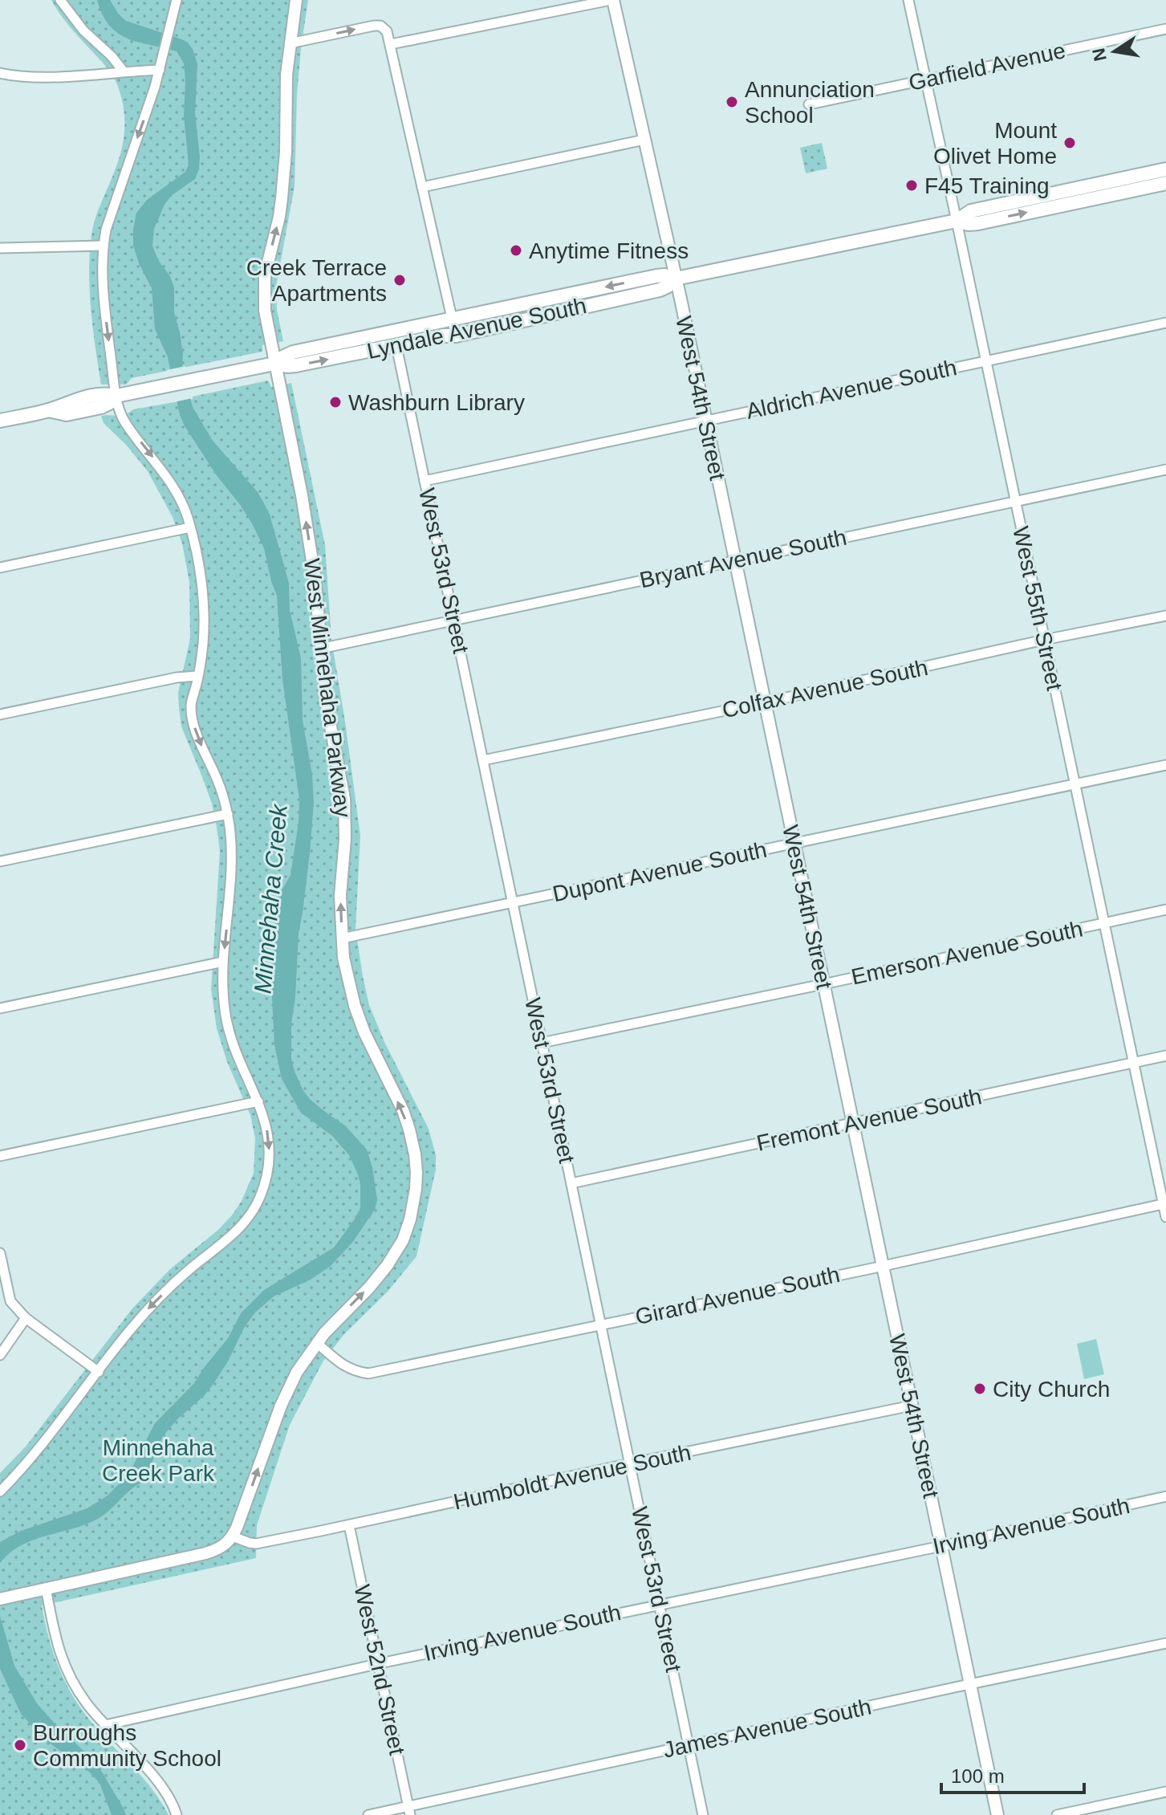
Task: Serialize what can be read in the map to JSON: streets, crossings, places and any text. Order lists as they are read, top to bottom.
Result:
{
  "streets": {
    "main road": ["Lyndale Avenue South"],
    "street": [
      "Garfield Avenue",
      "Aldrich Avenue South",
      "West 54th Street",
      "Bryant Avenue South",
      "West 53rd Street",
      "West 55th Street",
      "West Minnehaha Parkway",
      "Colfax Avenue South",
      "Dupont Avenue South",
      "Emerson Avenue South",
      "Fremont Avenue South",
      "Girard Avenue South",
      "Humboldt Avenue South",
      "Irving Avenue South",
      "West 52nd Street",
      "James Avenue South"
    ]
  },
  "crossings": [
    ["Garfield Avenue", "West 55th Street"],
    ["Lyndale Avenue South", "West 54th Street"],
    ["Lyndale Avenue South", "West 53rd Street"],
    ["Lyndale Avenue South", "West 55th Street"],
    ["Lyndale Avenue South", "West Minnehaha Parkway"],
    ["Aldrich Avenue South", "West 54th Street"],
    ["Aldrich Avenue South", "West 53rd Street"],
    ["Aldrich Avenue South", "West 55th Street"],
    ["West 54th Street", "Bryant Avenue South"],
    ["West 54th Street", "Colfax Avenue South"],
    ["West 54th Street", "Dupont Avenue South"],
    ["West 54th Street", "Emerson Avenue South"],
    ["West 54th Street", "Fremont Avenue South"],
    ["West 54th Street", "Girard Avenue South"],
    ["West 54th Street", "Humboldt Avenue South"],
    ["West 54th Street", "Irving Avenue South"],
    ["West 54th Street", "James Avenue South"],
    ["Bryant Avenue South", "West 53rd Street"],
    ["Bryant Avenue South", "West 55th Street"],
    ["Bryant Avenue South", "West Minnehaha Parkway"],
    ["West 53rd Street", "Colfax Avenue South"],
    ["West 53rd Street", "Dupont Avenue South"],
    ["West 53rd Street", "Emerson Avenue South"],
    ["West 53rd Street", "Fremont Avenue South"],
    ["West 53rd Street", "Girard Avenue South"],
    ["West 53rd Street", "Humboldt Avenue South"],
    ["West 53rd Street", "Irving Avenue South"],
    ["West 53rd Street", "James Avenue South"],
    ["West 55th Street", "Colfax Avenue South"],
    ["West 55th Street", "Dupont Avenue South"],
    ["West 55th Street", "Emerson Avenue South"],
    ["West 55th Street", "Fremont Avenue South"],
    ["West 55th Street", "Girard Avenue South"],
    ["West Minnehaha Parkway", "Dupont Avenue South"],
    ["West Minnehaha Parkway", "Girard Avenue South"],
    ["West Minnehaha Parkway", "Humboldt Avenue South"],
    ["Humboldt Avenue South", "West 52nd Street"],
    ["Irving Avenue South", "West 52nd Street"],
    ["West 52nd Street", "James Avenue South"]
  ],
  "one_way": ["West Minnehaha Parkway"],
  "water": ["Minnehaha Creek"],
  "parks": ["Minnehaha Creek Park"],
  "places": [
    "Annunciation School",
    "Mount Olivet Home",
    "F45 Training",
    "Anytime Fitness",
    "Creek Terrace Apartments",
    "Washburn Library",
    "City Church",
    "Burroughs Community School"
  ],
  "scale_bar": "100 m",
  "north": "left"
}
